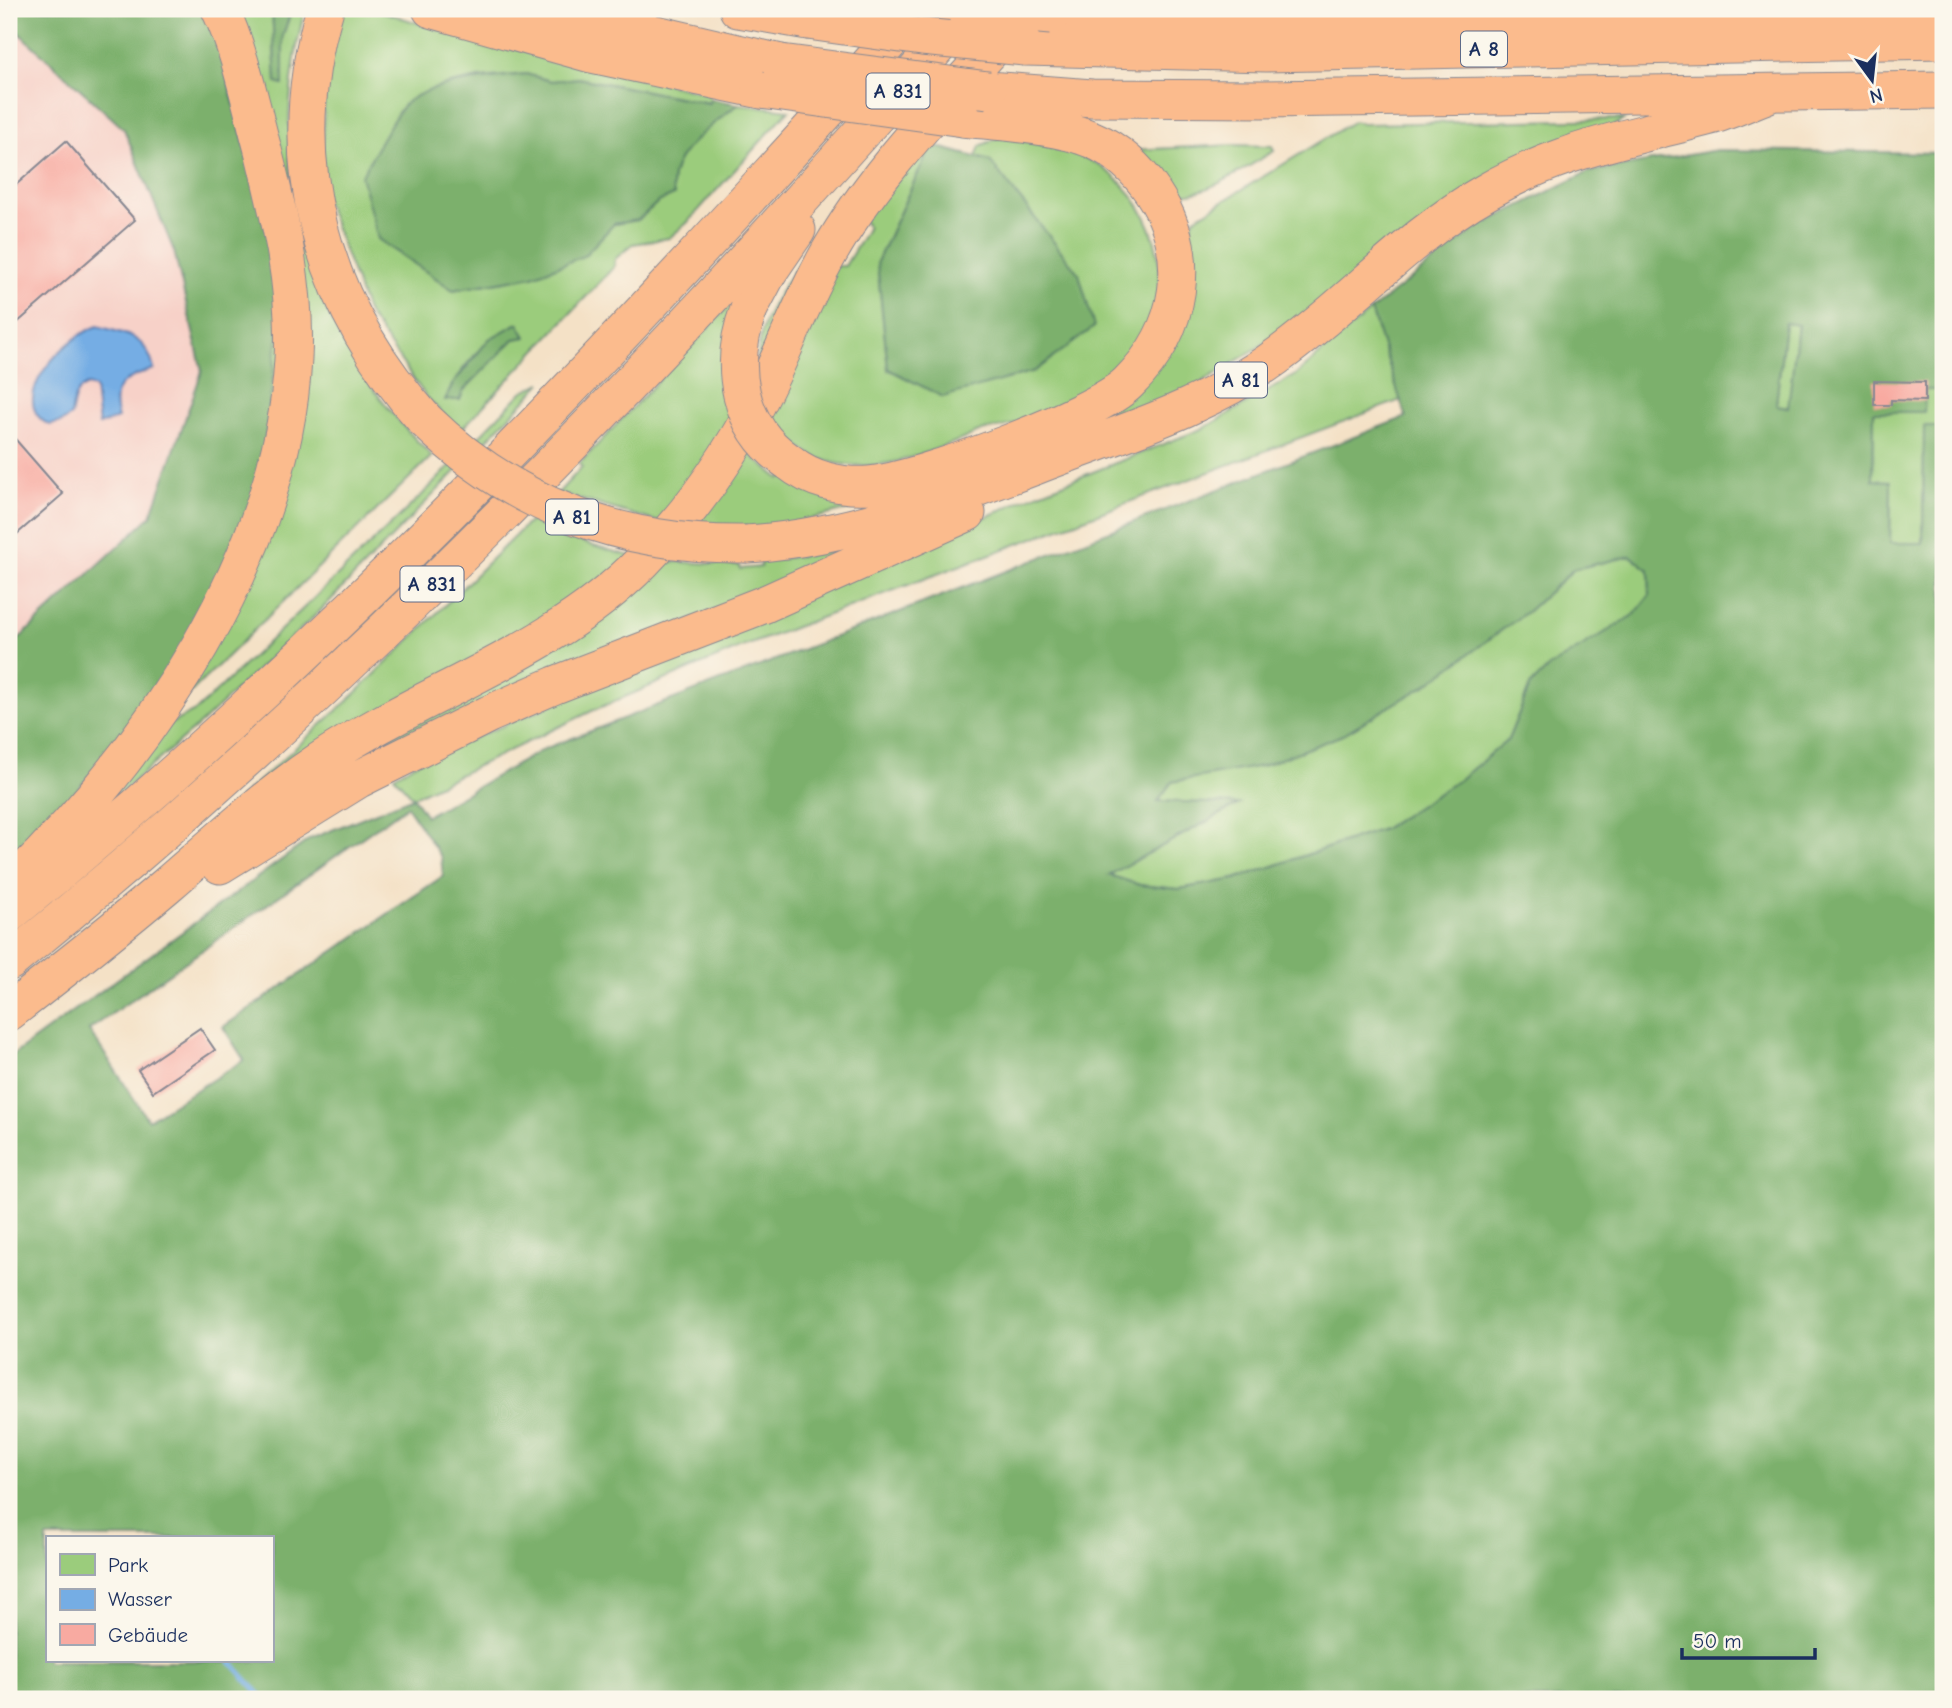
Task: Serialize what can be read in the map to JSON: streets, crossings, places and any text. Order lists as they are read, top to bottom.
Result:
{
  "streets": {
    "highway": ["A 8", "A 831", "A 81"]
  },
  "crossings": [
    ["A 8", "A 81"]
  ],
  "legend": ["Park", "Wasser", "Gebäude"],
  "scale_bar": "50 m",
  "north": "bottom"
}
